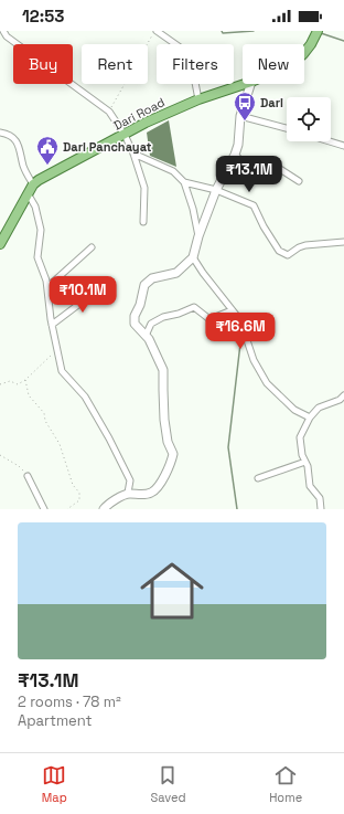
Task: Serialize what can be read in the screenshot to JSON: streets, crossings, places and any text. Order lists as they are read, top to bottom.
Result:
{
  "streets": {
    "main road": ["Dari Road"]
  },
  "places": {
    "bus stop": ["Dari"],
    "public building": ["Dari Panchayat"]
  },
  "page": {
    "status": "12:53",
    "chip": [
      "Buy",
      "Rent",
      "Filters",
      "New"
    ],
    "price": ["₹13.1M", "₹10.1M", "₹16.6M"],
    "list": [
      {
        "name": "₹13.1M",
        "note": "2 rooms · 78 m² · Apartment"
      }
    ],
    "tabs": ["Map", "Saved", "Home"]
  }
}
